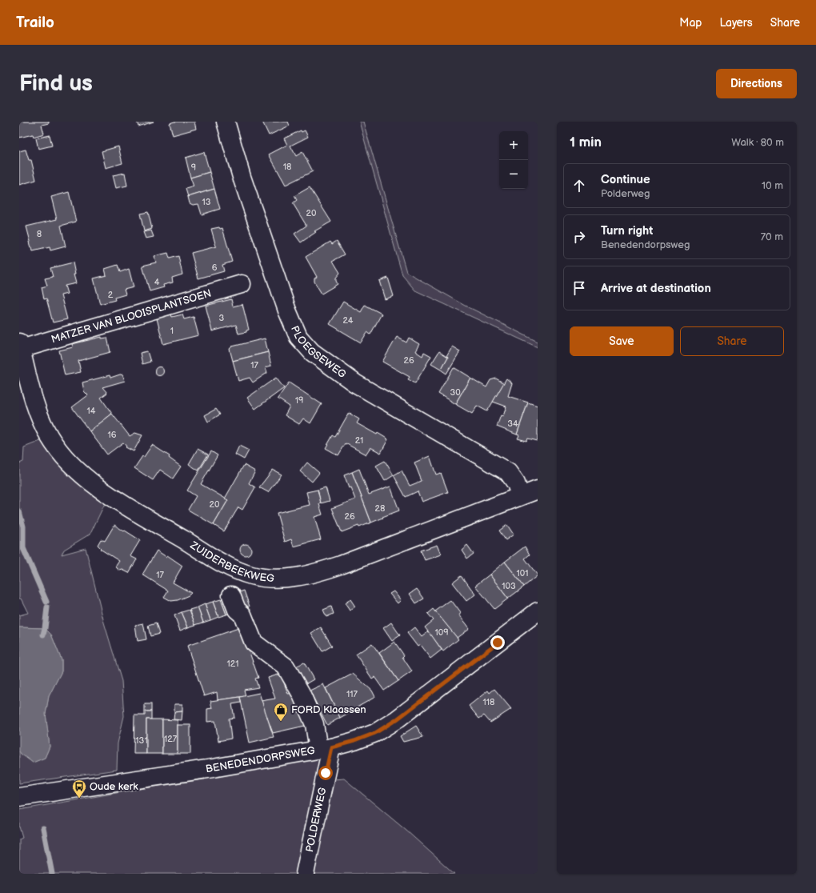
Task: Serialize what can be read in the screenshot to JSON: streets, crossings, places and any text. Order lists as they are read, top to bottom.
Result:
{
  "streets": {
    "street": [
      "MATZER VAN BLOOISPLANTSOEN",
      "PLOEGSEWEG",
      "ZUIDERBEEKWEG",
      "BENEDENDORPSWEG",
      "POLDERWEG"
    ]
  },
  "crossings": [
    ["MATZER VAN BLOOISPLANTSOEN", "ZUIDERBEEKWEG"],
    ["PLOEGSEWEG", "ZUIDERBEEKWEG"],
    ["BENEDENDORPSWEG", "POLDERWEG"]
  ],
  "places": {
    "shop": ["FORD Klaassen"],
    "bus stop": ["Oude kerk"]
  },
  "house_numbers": [
    "18",
    "9",
    "13",
    "20",
    "8",
    "6",
    "4",
    "2",
    "3",
    "24",
    "1",
    "26",
    "17",
    "30",
    "19",
    "14",
    "34",
    "16",
    "21",
    "20",
    "28",
    "26",
    "101",
    "17",
    "103",
    "109",
    "121",
    "117",
    "118",
    "127",
    "131"
  ],
  "page": {
    "header": "Trailo",
    "nav": ["Map", "Layers", "Share"],
    "buttons": [
      "Directions",
      ["Save", "Share"]
    ],
    "title": "Find us",
    "heading": ["1 min", "Walk · 80 m"],
    "map_buttons": ["+", "−"],
    "list": [
      ["Continue", "Polderweg", "10 m"],
      ["Turn right", "Benedendorpsweg", "70 m"],
      "Arrive at destination"
    ]
  }
}
